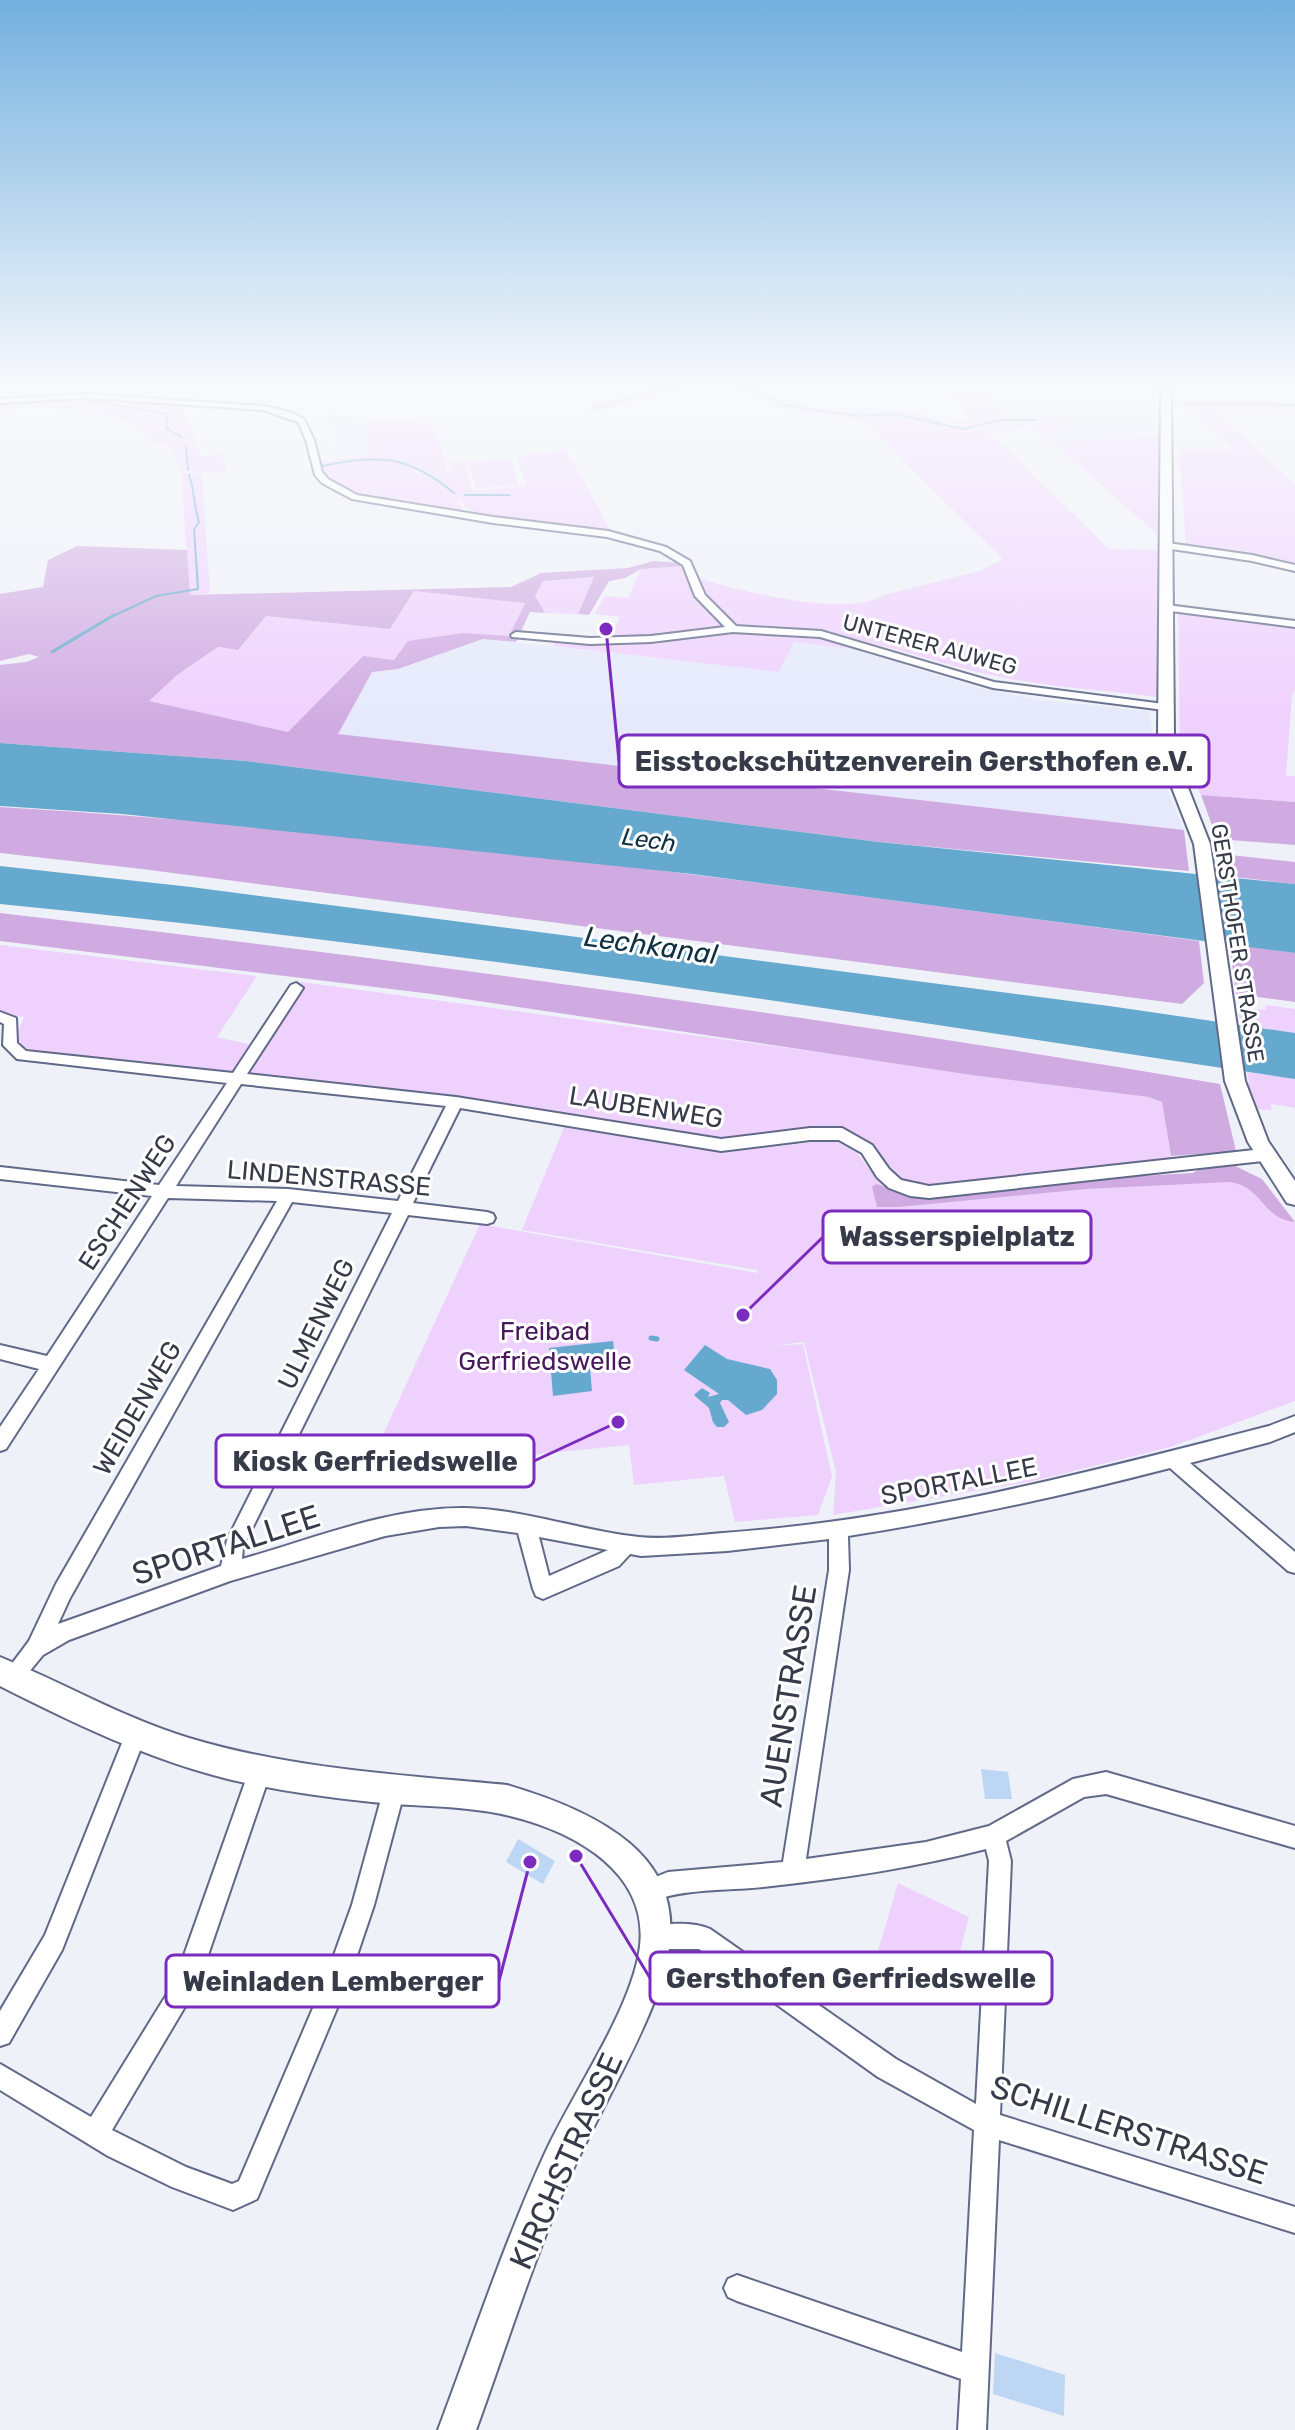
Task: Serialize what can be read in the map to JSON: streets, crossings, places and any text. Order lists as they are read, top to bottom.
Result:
{
  "streets": {
    "main road": ["GERSTHOFER STRASSE", "KIRCHSTRASSE"],
    "street": [
      "UNTERER AUWEG",
      "LAUBENWEG",
      "LINDENSTRASSE",
      "ESCHENWEG",
      "ULMENWEG",
      "WEIDENWEG",
      "SPORTALLEE",
      "AUENSTRASSE",
      "SCHILLERSTRASSE"
    ]
  },
  "crossings": [
    ["UNTERER AUWEG", "GERSTHOFER STRASSE"],
    ["GERSTHOFER STRASSE", "LAUBENWEG"],
    ["LAUBENWEG", "ESCHENWEG"],
    ["LAUBENWEG", "ULMENWEG"],
    ["LINDENSTRASSE", "ESCHENWEG"],
    ["LINDENSTRASSE", "ULMENWEG"],
    ["LINDENSTRASSE", "WEIDENWEG"],
    ["ULMENWEG", "SPORTALLEE"],
    ["WEIDENWEG", "SPORTALLEE"],
    ["SPORTALLEE", "AUENSTRASSE"],
    ["SCHILLERSTRASSE", "KIRCHSTRASSE"]
  ],
  "water": ["Lech", "Lechkanal"],
  "parks": ["Freibad Gerfriedswelle"],
  "places": [
    "Eisstockschützenverein Gersthofen e.V.",
    "Wasserspielplatz",
    "Kiosk Gerfriedswelle",
    "Gersthofen Gerfriedswelle",
    "Weinladen Lemberger"
  ]
}
